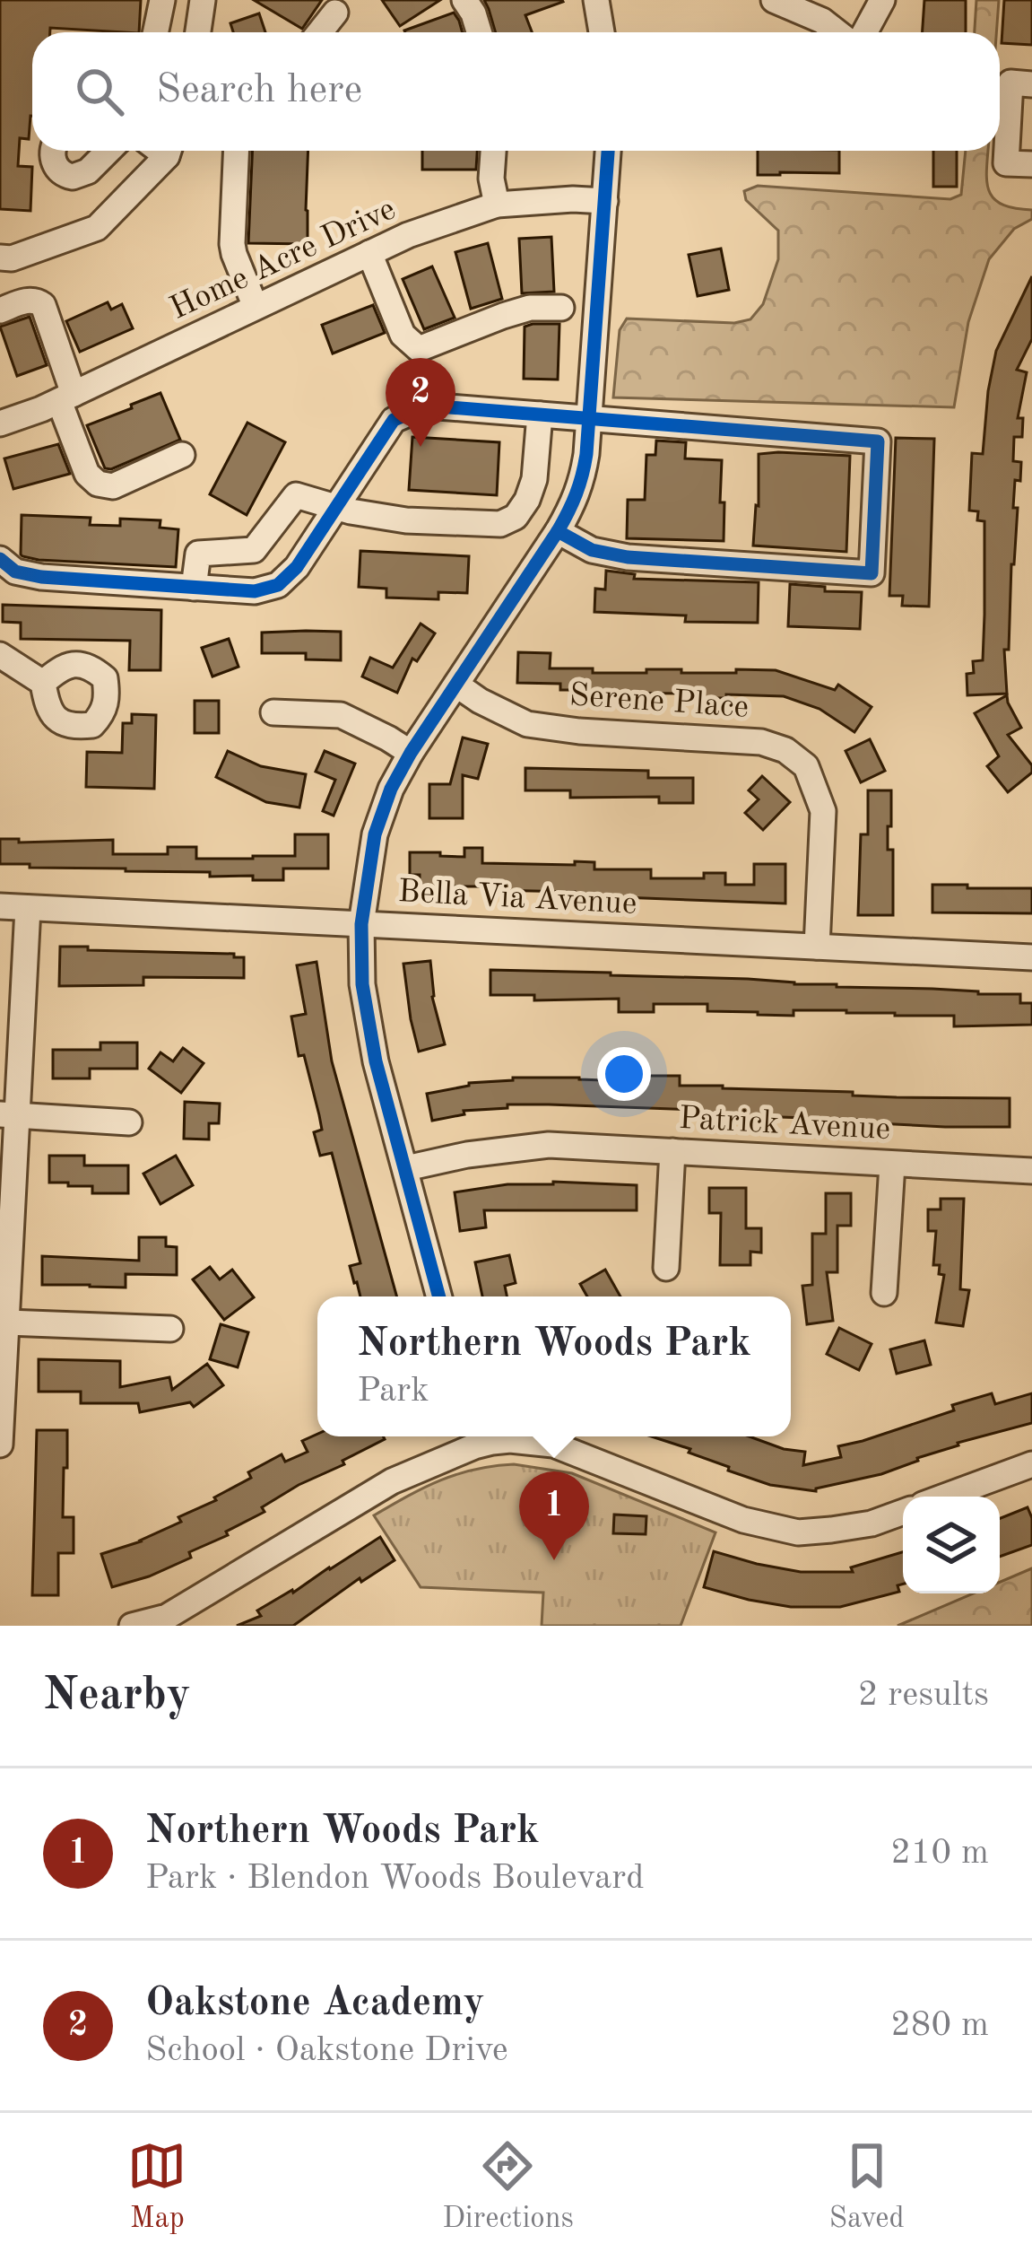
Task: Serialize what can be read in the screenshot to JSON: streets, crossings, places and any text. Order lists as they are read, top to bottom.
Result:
{
  "streets": {
    "street": [
      "Home Acre Drive",
      "Serene Place",
      "Bella Via Avenue",
      "Patrick Avenue"
    ]
  },
  "crossings": [
    ["Serene Place", "Bella Via Avenue"]
  ],
  "page": {
    "search": "Search here",
    "pins": ["2", "1"],
    "popup": ["Northern Woods Park", "Park"],
    "heading": ["Nearby", "2 results"],
    "list": [
      {
        "mark": "1",
        "name": "Northern Woods Park",
        "note": "Park · Blendon Woods Boulevard",
        "value": "210 m"
      },
      {
        "mark": "2",
        "name": "Oakstone Academy",
        "note": "School · Oakstone Drive",
        "value": "280 m"
      }
    ],
    "nav": ["Map", "Directions", "Saved"]
  }
}
